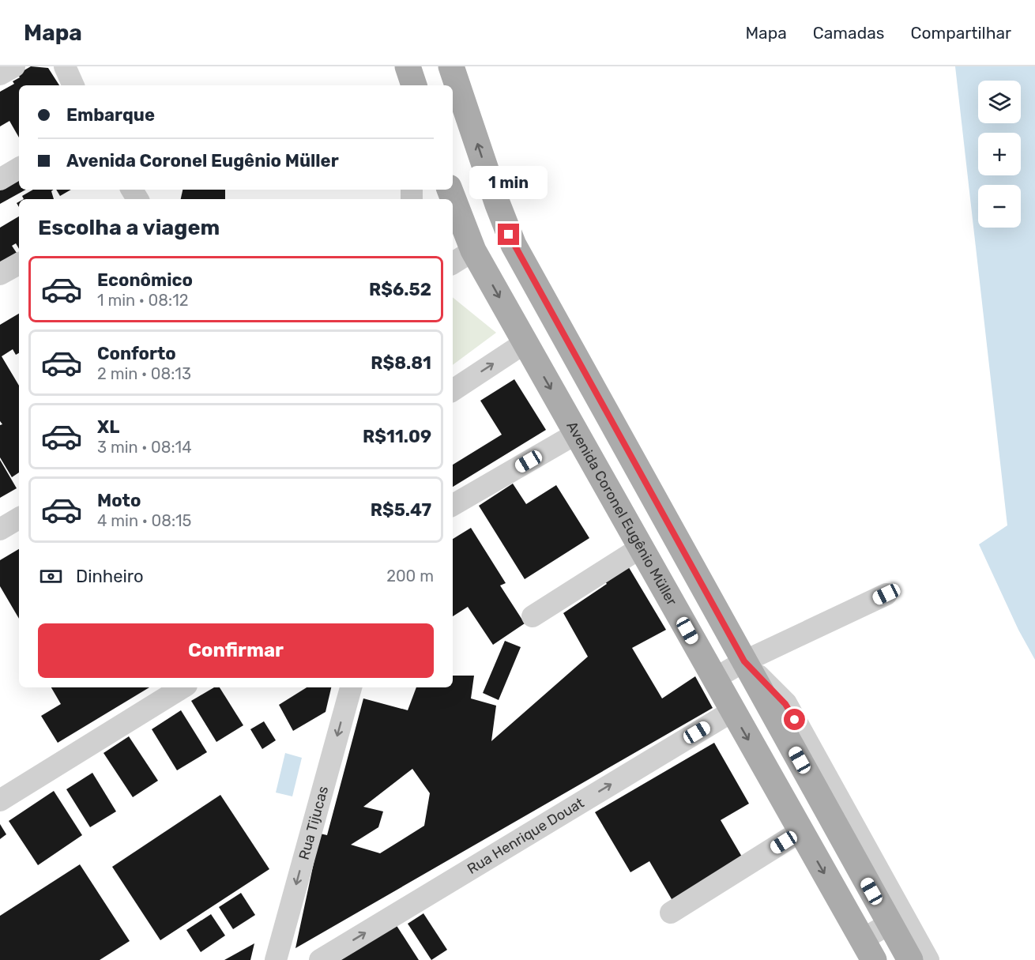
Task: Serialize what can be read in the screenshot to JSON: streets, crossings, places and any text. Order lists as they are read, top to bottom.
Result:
{
  "streets": {
    "main road": ["Avenida Coronel Eugênio Müller"],
    "street": ["Rua Tijucas", "Rua Henrique Douat"]
  },
  "crossings": [
    ["Avenida Coronel Eugênio Müller", "Rua Henrique Douat"]
  ],
  "one_way": ["Rua Tijucas"],
  "page": {
    "header": "Mapa",
    "nav": ["Mapa", "Camadas", "Compartilhar"],
    "map_buttons": ["+", "−"],
    "banner": ["Embarque", "Avenida Coronel Eugênio Müller"],
    "bubble": "1 min",
    "heading": "Escolha a viagem",
    "list": [
      {
        "name": "Econômico",
        "note": "1 min · 08:12",
        "value": "R$6.52"
      },
      {
        "name": "Conforto",
        "note": "2 min · 08:13",
        "value": "R$8.81"
      },
      {
        "name": "XL",
        "note": "3 min · 08:14",
        "value": "R$11.09"
      },
      {
        "name": "Moto",
        "note": "4 min · 08:15",
        "value": "R$5.47"
      }
    ],
    "pay": ["Dinheiro", "200 m"],
    "buttons": "Confirmar"
  }
}
